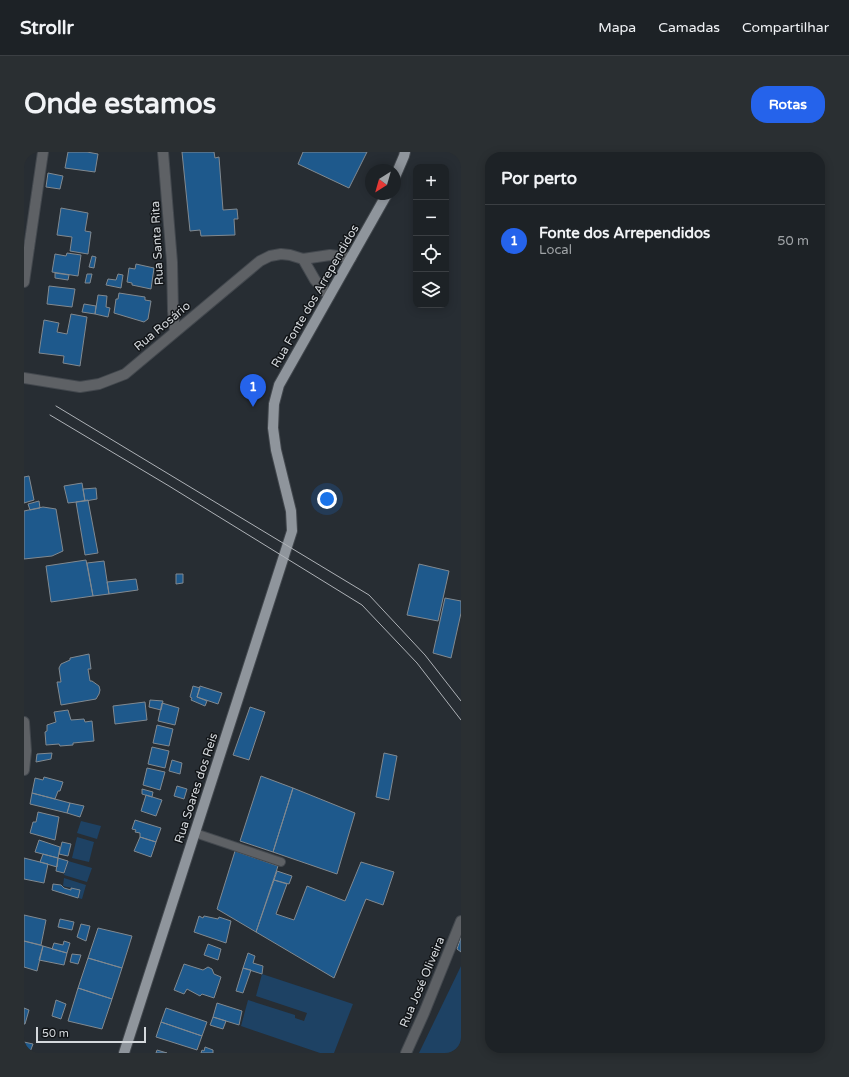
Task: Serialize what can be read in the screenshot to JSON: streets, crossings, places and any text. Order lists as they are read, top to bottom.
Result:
{
  "streets": {
    "main road": ["Rua Fonte dos Arrependidos", "Rua Soares dos Reis"],
    "street": ["Rua Santa Rita", "Rua Rosário", "Rua José Oliveira"]
  },
  "crossings": [
    ["Rua Santa Rita", "Rua Rosário"],
    ["Rua Fonte dos Arrependidos", "Rua Rosário"],
    ["Rua Fonte dos Arrependidos", "Rua Soares dos Reis"]
  ],
  "scale_bar": "50 m",
  "north": "bottom left",
  "page": {
    "header": "Strollr",
    "nav": ["Mapa", "Camadas", "Compartilhar"],
    "buttons": "Rotas",
    "title": "Onde estamos",
    "heading": "Por perto",
    "map_buttons": ["+", "−"],
    "list": [
      {
        "mark": "1",
        "name": "Fonte dos Arrependidos",
        "note": "Local",
        "value": "50 m"
      }
    ],
    "pins": "1",
    "scale": "50 m"
  }
}
